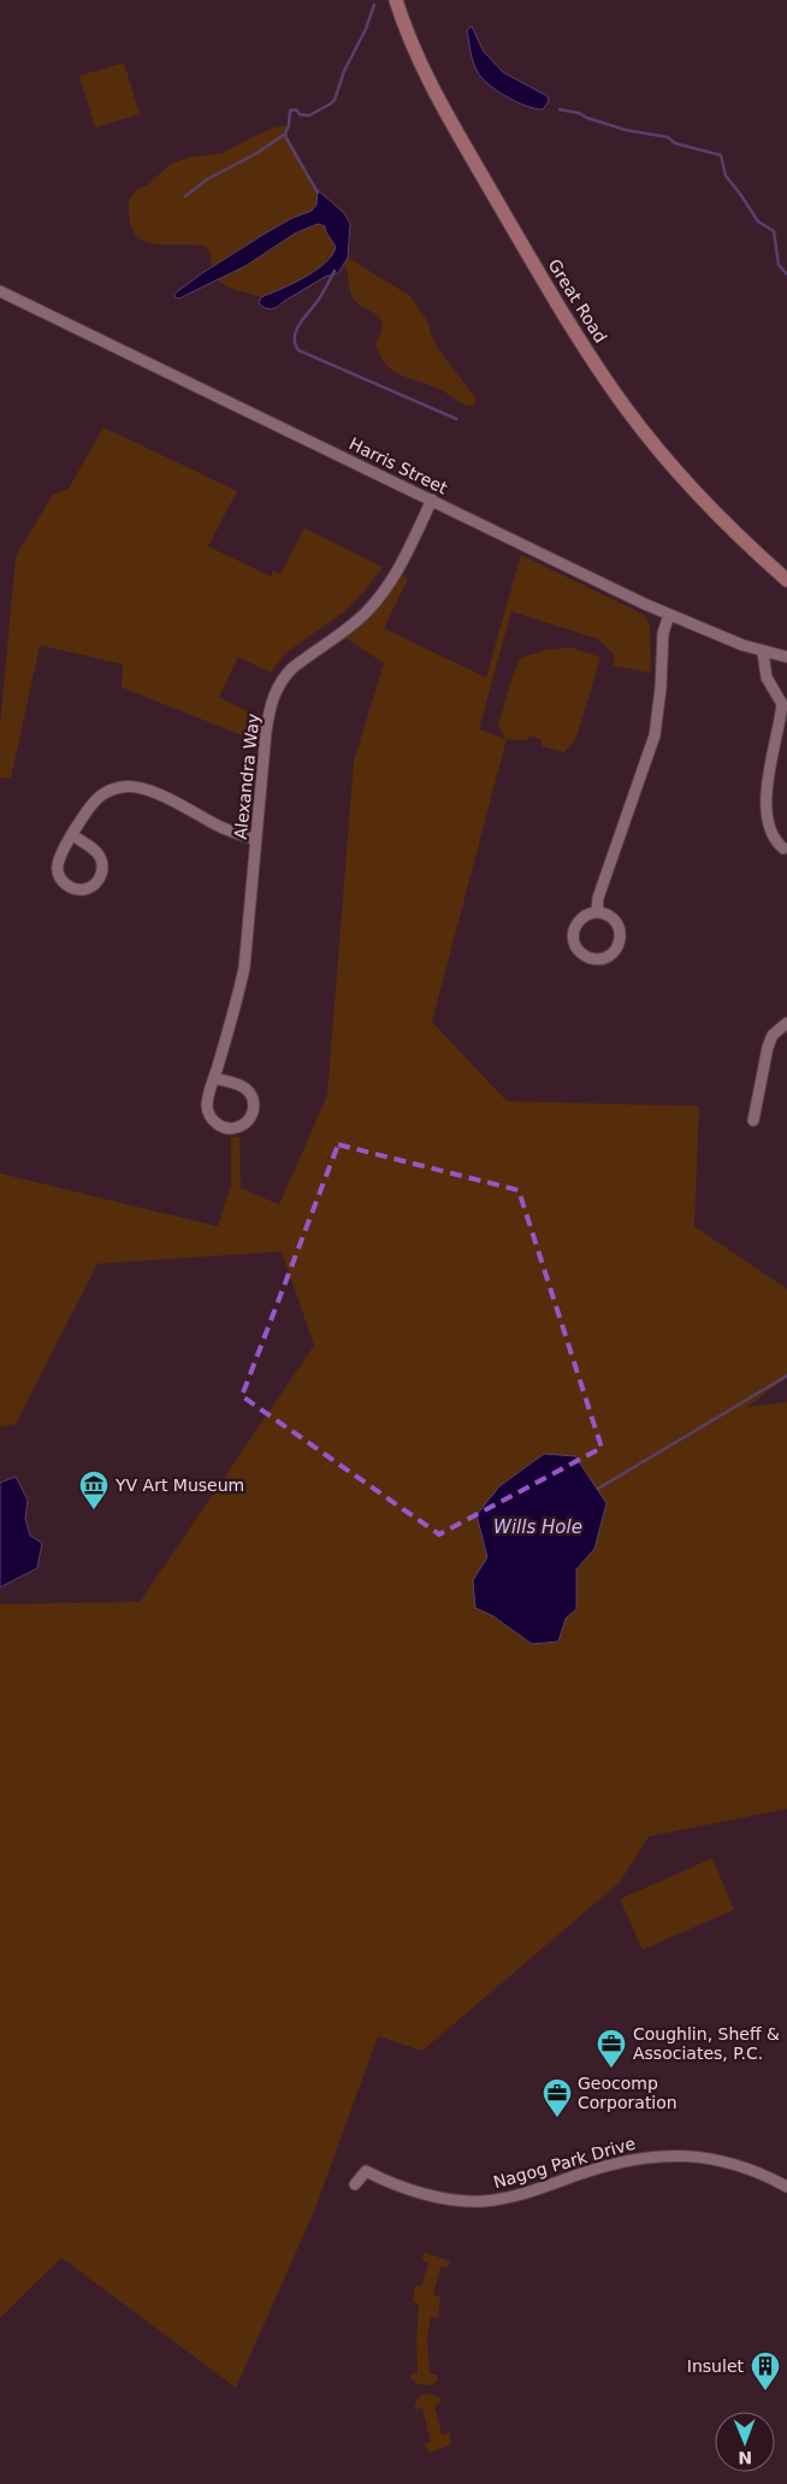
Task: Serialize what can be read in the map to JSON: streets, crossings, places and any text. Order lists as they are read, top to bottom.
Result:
{
  "streets": {
    "main road": ["Great Road"],
    "street": ["Harris Street", "Alexandra Way", "Nagog Park Drive"]
  },
  "crossings": [
    ["Harris Street", "Alexandra Way"]
  ],
  "water": ["Wills Hole"],
  "places": {
    "museum": ["YV Art Museum"],
    "office": ["Coughlin, Sheff & Associates, P.C.", "Geocomp Corporation"],
    "building": ["Insulet"]
  },
  "north": "bottom"
}
